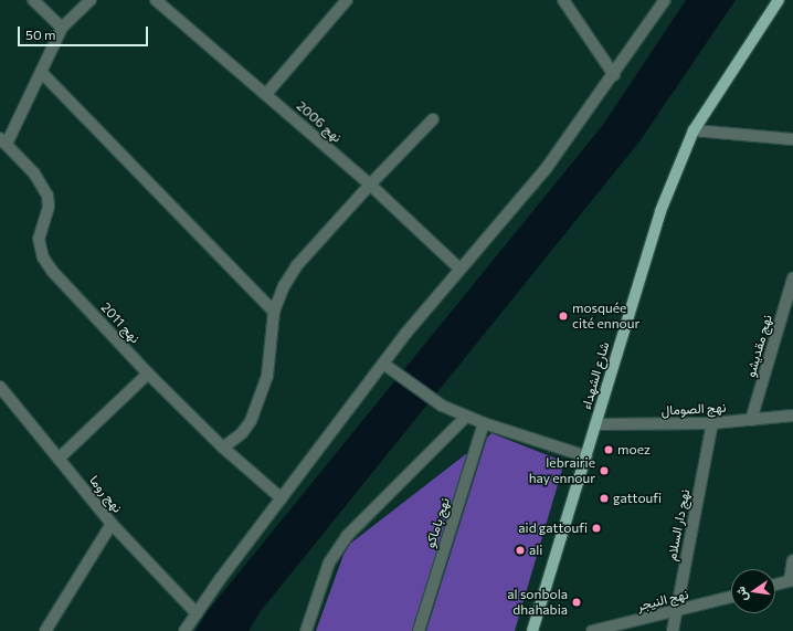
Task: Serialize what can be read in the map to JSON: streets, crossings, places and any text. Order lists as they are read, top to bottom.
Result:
{
  "streets": {
    "main road": ["شارع الشهداء"],
    "street": [
      "نهج 2006",
      "نهج 2011",
      "نهج مقديشو",
      "نهج الصومال",
      "نهج روما",
      "نهج باماكو",
      "نهج دار السلام",
      "نهج النيجر"
    ]
  },
  "crossings": [
    ["نهج مقديشو", "نهج الصومال"],
    ["شارع الشهداء", "نهج الصومال"],
    ["نهج الصومال", "نهج دار السلام"],
    ["نهج دار السلام", "نهج النيجر"]
  ],
  "places": [
    "mosquée cité ennour",
    "moez",
    "lebrairie hay ennour",
    "gattoufi",
    "aid gattoufi",
    "ali",
    "al sonbola dhahabia"
  ],
  "scale_bar": "50 m",
  "north": "left"
}
